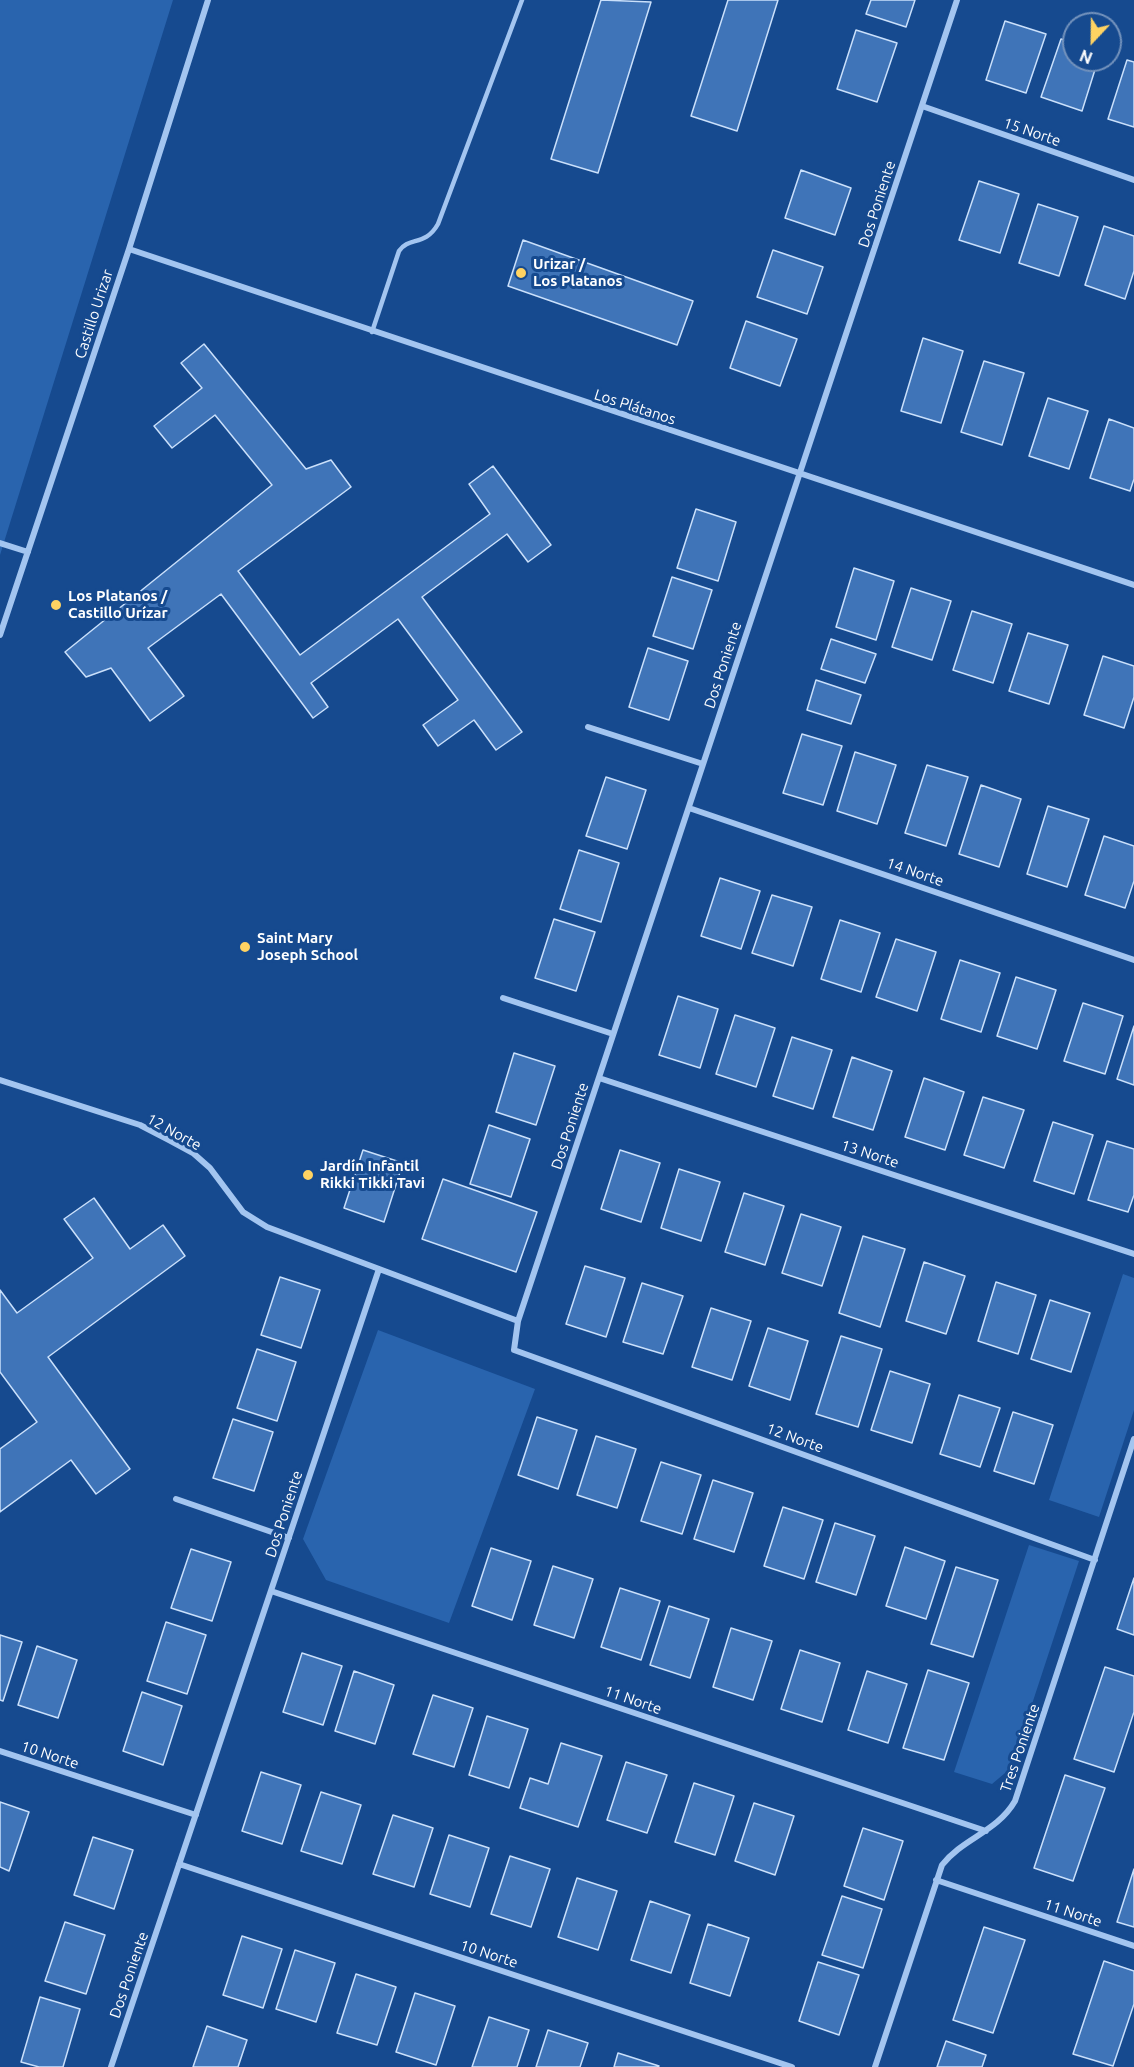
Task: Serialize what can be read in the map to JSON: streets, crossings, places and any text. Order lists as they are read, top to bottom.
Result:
{
  "streets": {
    "street": [
      "15 Norte",
      "Dos Poniente",
      "Castillo Urizar",
      "Los Plátanos",
      "14 Norte",
      "12 Norte",
      "13 Norte",
      "11 Norte",
      "Tres Poniente",
      "10 Norte"
    ]
  },
  "crossings": [
    ["15 Norte", "Dos Poniente"],
    ["Dos Poniente", "Los Plátanos"],
    ["Dos Poniente", "14 Norte"],
    ["Dos Poniente", "12 Norte"],
    ["Dos Poniente", "13 Norte"],
    ["Dos Poniente", "11 Norte"],
    ["Dos Poniente", "10 Norte"],
    ["Castillo Urizar", "Los Plátanos"],
    ["12 Norte", "Tres Poniente"],
    ["11 Norte", "Tres Poniente"]
  ],
  "places": [
    "Urizar / Los Platanos",
    "Los Platanos / Castillo Urízar",
    "Saint Mary Joseph School",
    "Jardín Infantil Rikki Tikki Tavi"
  ],
  "north": "bottom"
}
